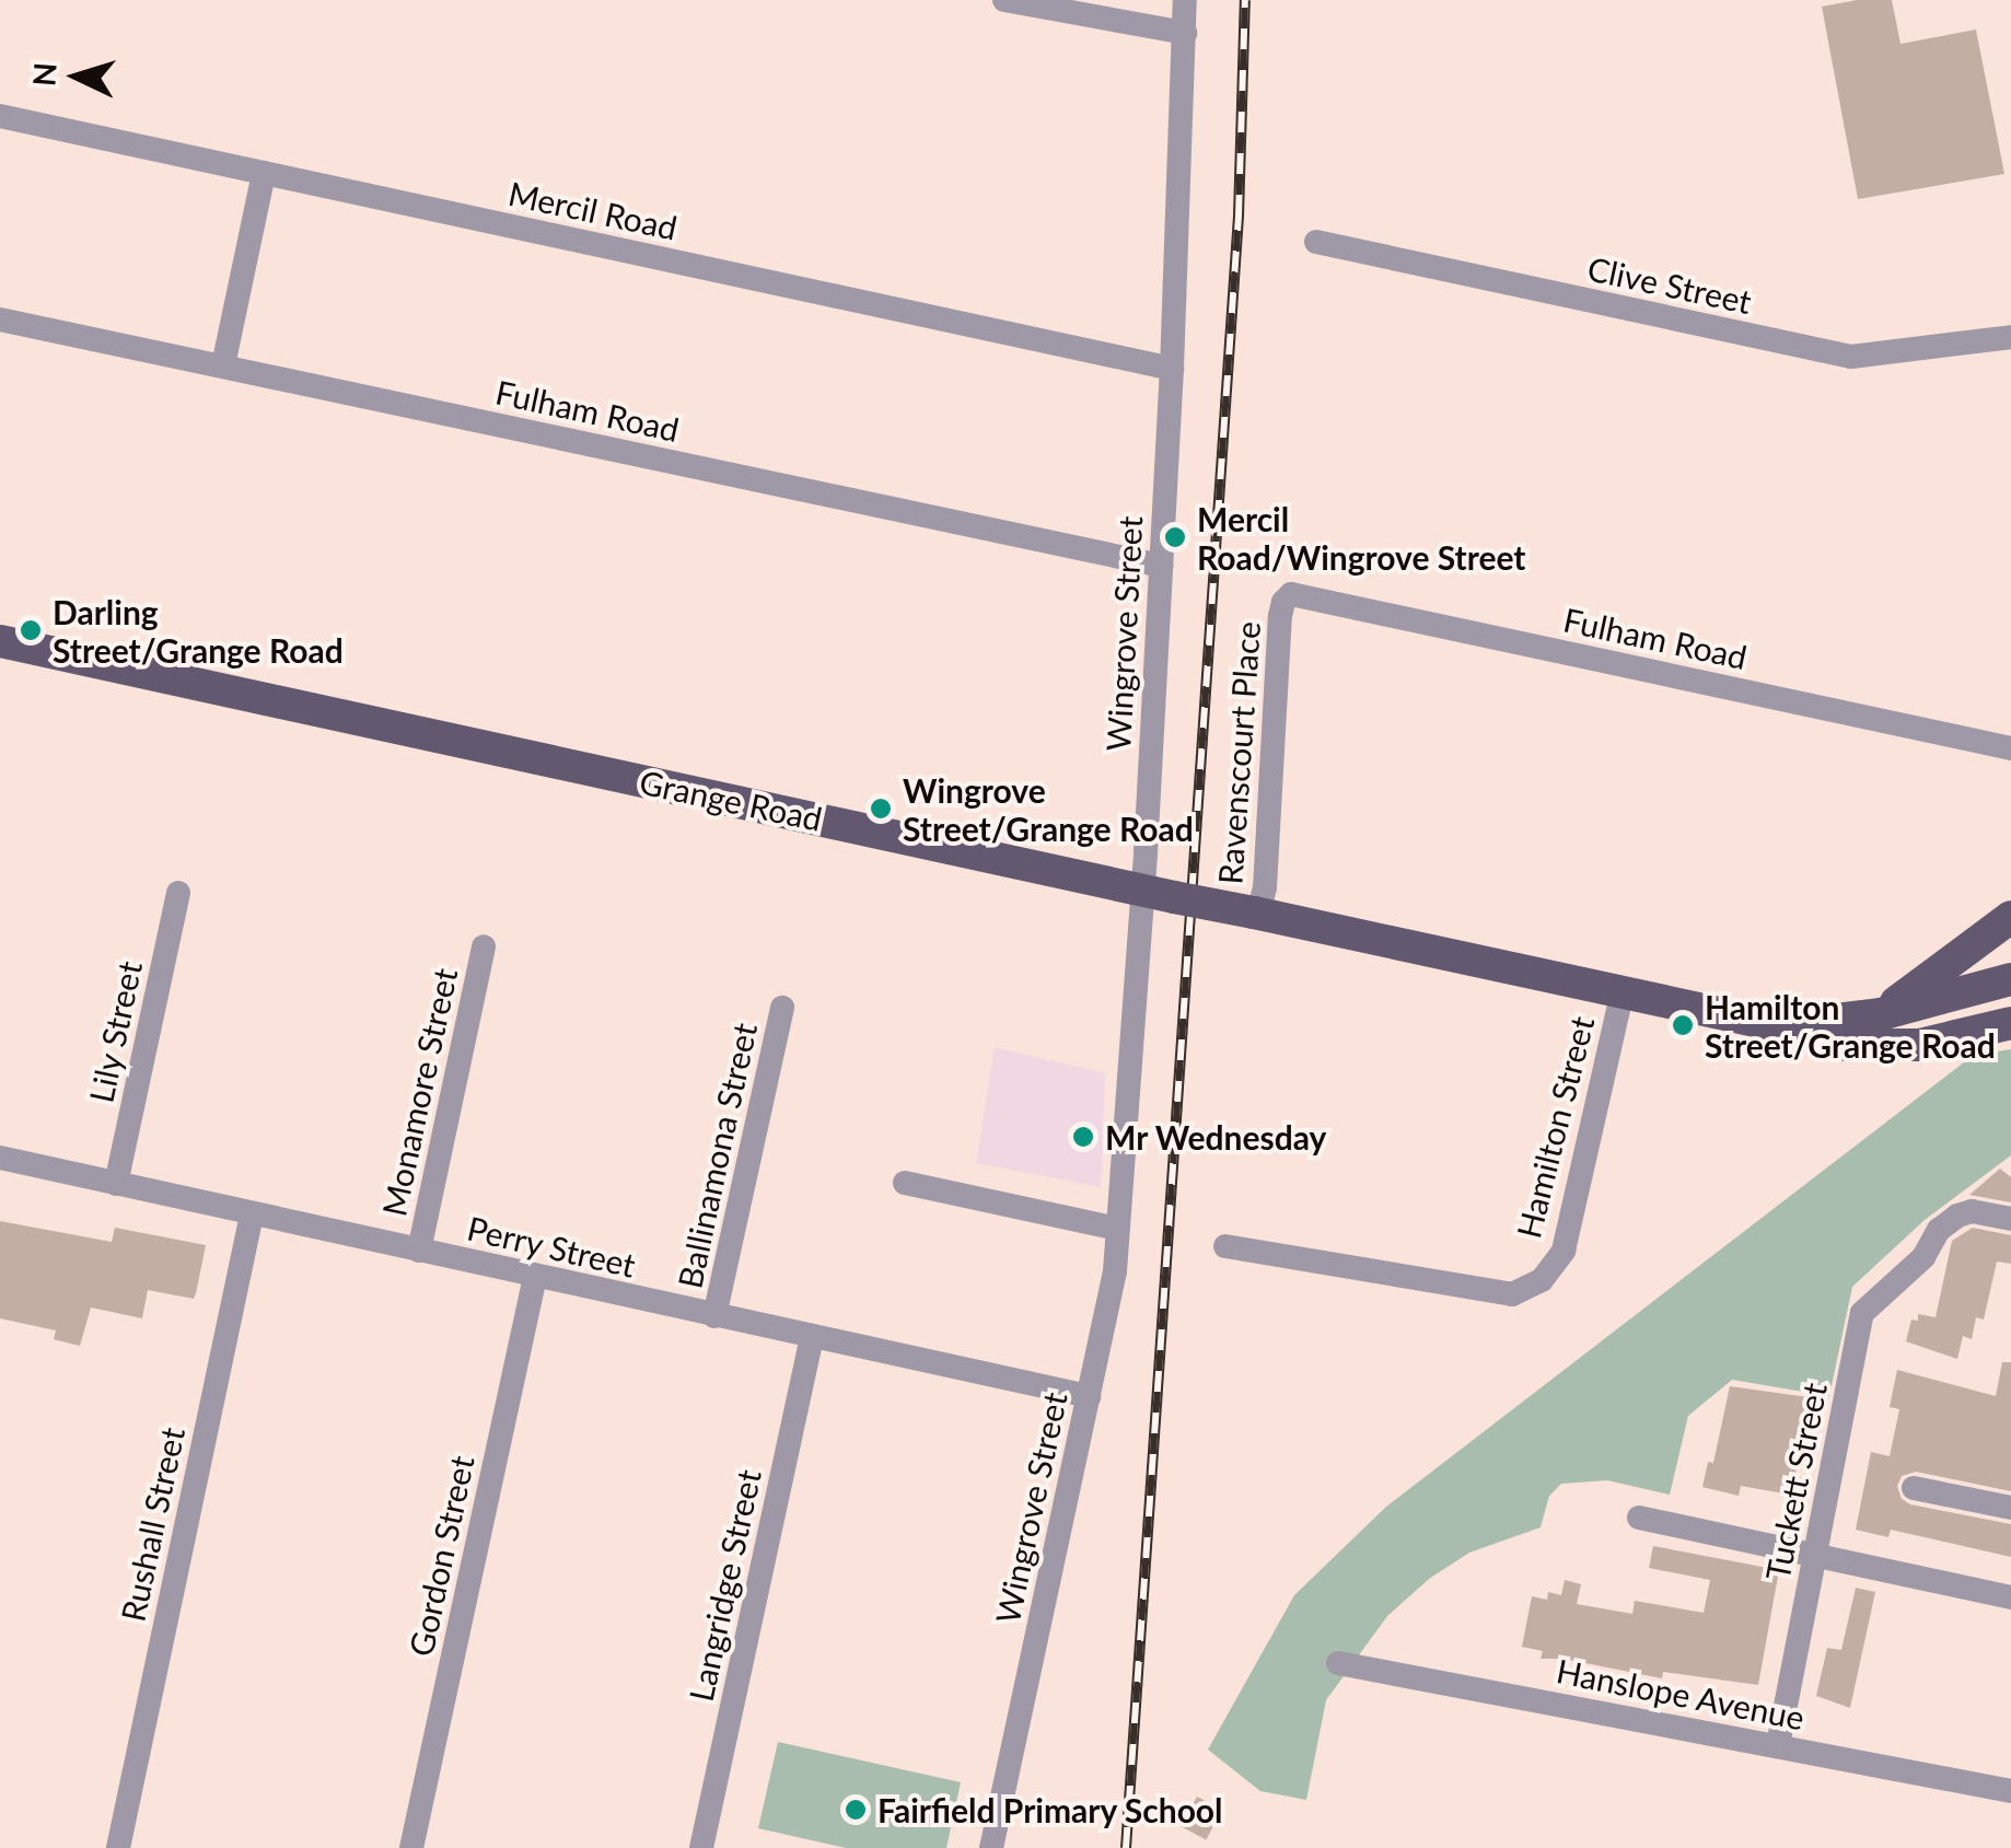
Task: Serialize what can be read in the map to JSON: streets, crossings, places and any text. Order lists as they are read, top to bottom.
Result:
{
  "streets": {
    "main road": ["Grange Road"],
    "street": [
      "Mercil Road",
      "Clive Street",
      "Fulham Road",
      "Wingrove Street",
      "Ravenscourt Place",
      "Lily Street",
      "Monamore Street",
      "Hamilton Street",
      "Ballinamona Street",
      "Perry Street",
      "Tuckett Street",
      "Rushall Street",
      "Gordon Street",
      "Langridge Street",
      "Hanslope Avenue"
    ]
  },
  "crossings": [
    ["Mercil Road", "Wingrove Street"],
    ["Fulham Road", "Wingrove Street"],
    ["Fulham Road", "Ravenscourt Place"],
    ["Wingrove Street", "Grange Road"],
    ["Wingrove Street", "Perry Street"],
    ["Ravenscourt Place", "Grange Road"],
    ["Grange Road", "Hamilton Street"],
    ["Lily Street", "Perry Street"],
    ["Monamore Street", "Perry Street"],
    ["Ballinamona Street", "Perry Street"],
    ["Perry Street", "Rushall Street"],
    ["Perry Street", "Gordon Street"],
    ["Perry Street", "Langridge Street"],
    ["Tuckett Street", "Hanslope Avenue"]
  ],
  "places": [
    "Mercil Road/Wingrove Street",
    "Darling Street/Grange Road",
    "Wingrove Street/Grange Road",
    "Hamilton Street/Grange Road",
    "Mr Wednesday",
    "Fairfield Primary School"
  ],
  "north": "left"
}
